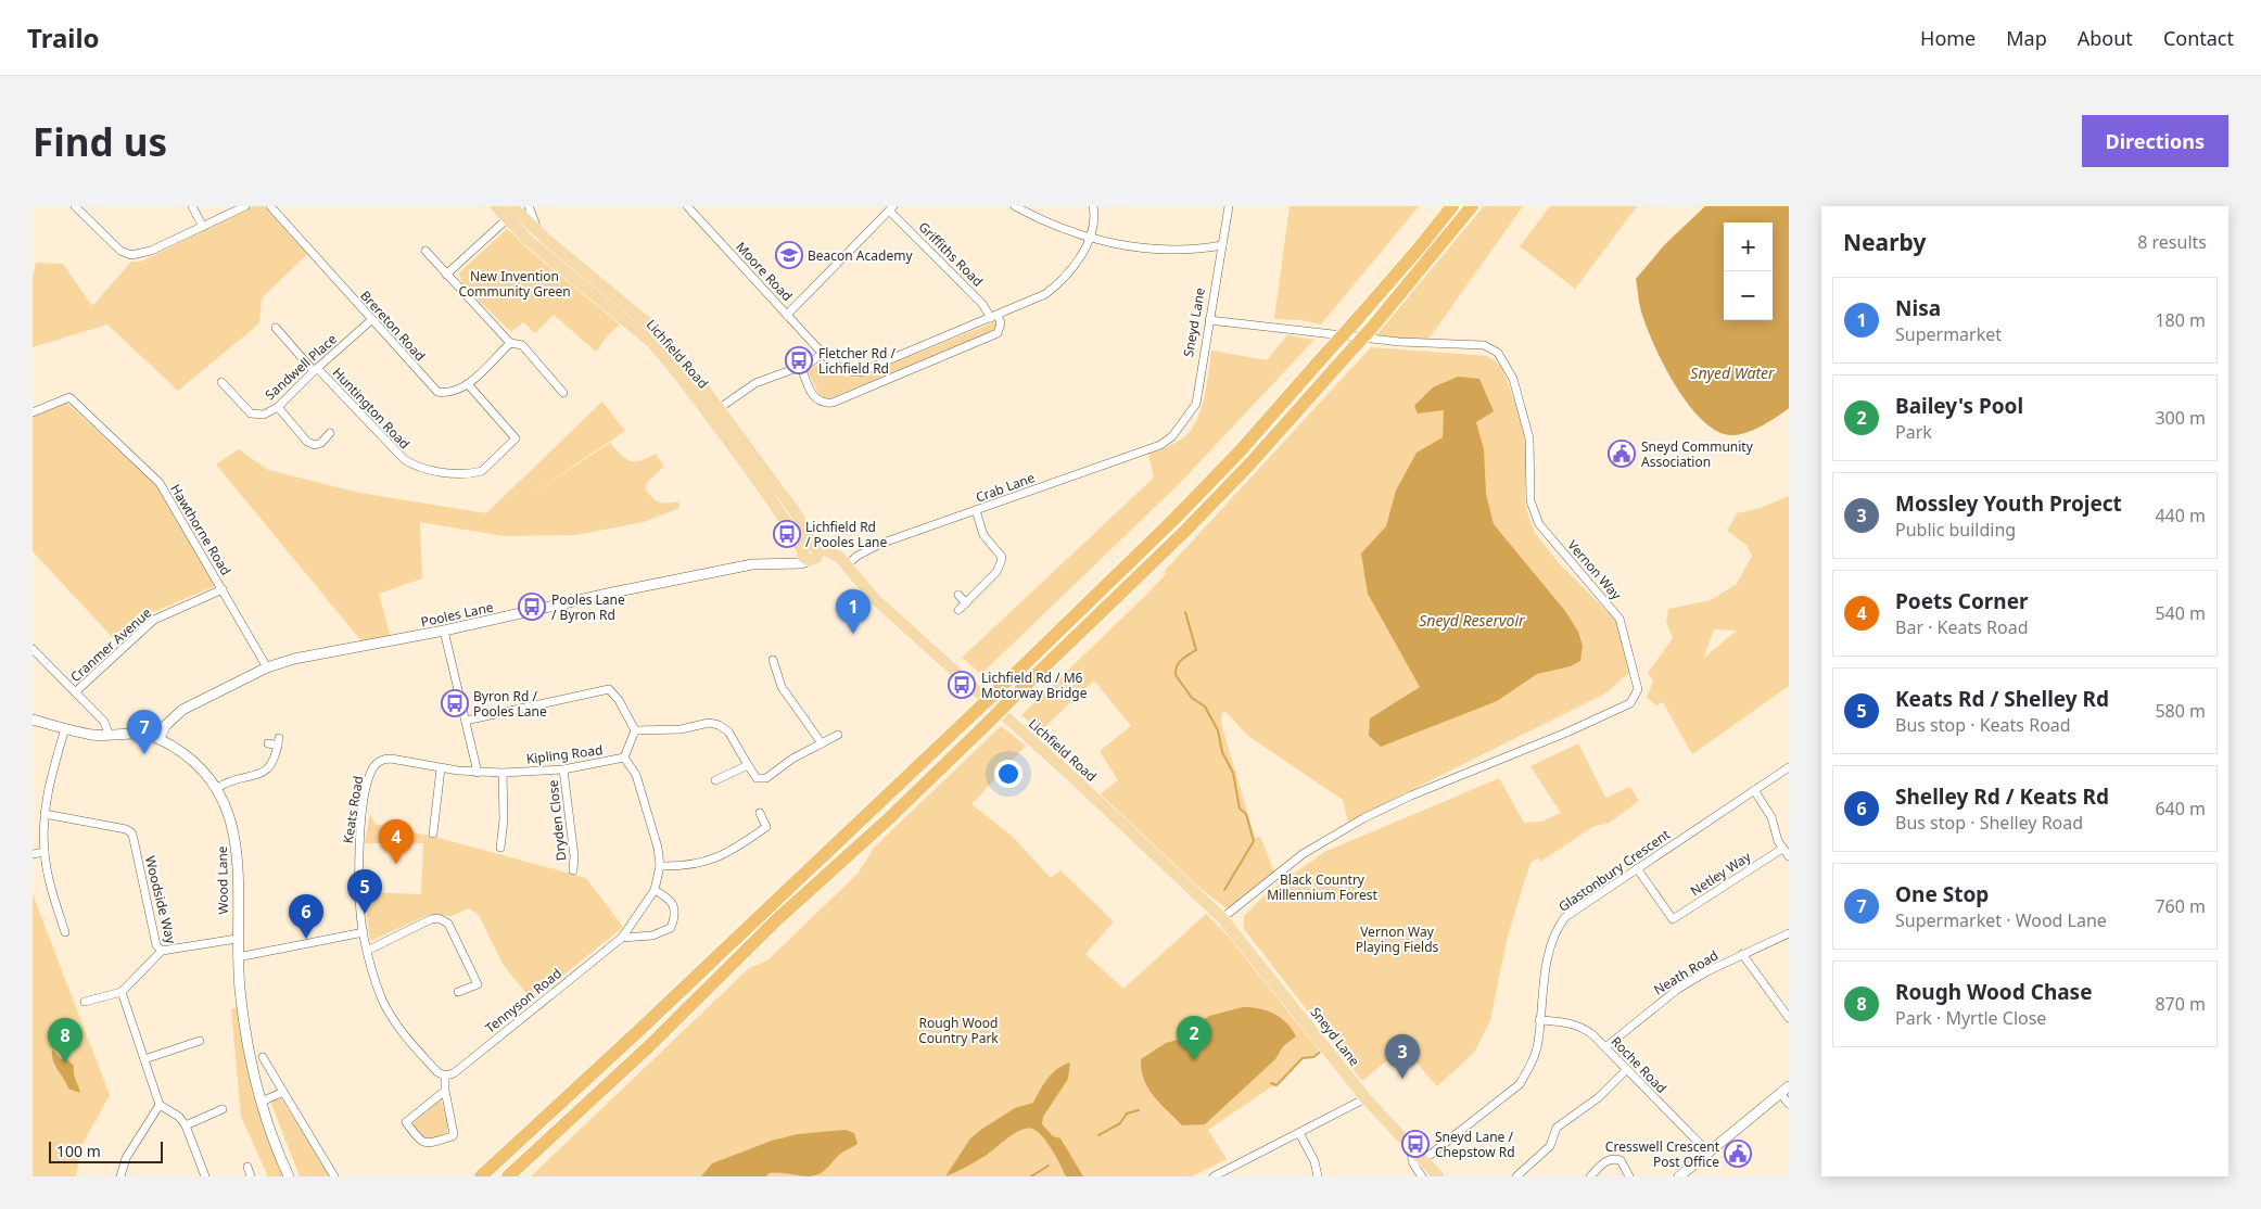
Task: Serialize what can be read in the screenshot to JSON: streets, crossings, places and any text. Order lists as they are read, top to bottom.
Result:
{
  "streets": {
    "main road": ["Sneyd Lane", "Lichfield Road"],
    "street": [
      "Griffiths Road",
      "Moore Road",
      "Brereton Road",
      "Sandwell Place",
      "Huntington Road",
      "Crab Lane",
      "Hawthorne Road",
      "Vernon Way",
      "Pooles Lane",
      "Cranmer Avenue",
      "Kipling Road",
      "Keats Road",
      "Dryden Close",
      "Glastonbury Crescent",
      "Netley Way",
      "Wood Lane",
      "Woodside Way",
      "Neath Road",
      "Tennyson Road",
      "Roche Road"
    ]
  },
  "crossings": [
    ["Griffiths Road", "Moore Road"],
    ["Sneyd Lane", "Lichfield Road"],
    ["Sneyd Lane", "Crab Lane"],
    ["Sneyd Lane", "Vernon Way"],
    ["Sneyd Lane", "Glastonbury Crescent"],
    ["Brereton Road", "Sandwell Place"],
    ["Brereton Road", "Huntington Road"],
    ["Lichfield Road", "Crab Lane"],
    ["Lichfield Road", "Vernon Way"],
    ["Lichfield Road", "Pooles Lane"],
    ["Sandwell Place", "Huntington Road"],
    ["Hawthorne Road", "Pooles Lane"],
    ["Hawthorne Road", "Cranmer Avenue"],
    ["Pooles Lane", "Wood Lane"],
    ["Kipling Road", "Keats Road"],
    ["Kipling Road", "Dryden Close"],
    ["Kipling Road", "Tennyson Road"],
    ["Keats Road", "Tennyson Road"],
    ["Glastonbury Crescent", "Netley Way"],
    ["Glastonbury Crescent", "Roche Road"],
    ["Neath Road", "Roche Road"]
  ],
  "water": ["Snyed Water", "Sneyd Reservoir"],
  "parks": [
    "New Invention Community Green",
    "Black Country Millennium Forest",
    "Vernon Way Playing Fields",
    "Rough Wood Country Park"
  ],
  "places": {
    "school or university": ["Beacon Academy"],
    "bus stop": [
      "Fletcher Rd / Lichfield Rd",
      "Lichfield Rd / Pooles Lane",
      "Pooles Lane / Byron Rd",
      "Lichfield Rd / M6 Motorway Bridge",
      "Byron Rd / Pooles Lane",
      "Sneyd Lane / Chepstow Rd"
    ],
    "public building": ["Sneyd Community Association", "Cresswell Crescent Post Office"]
  },
  "scale_bar": "100 m",
  "page": {
    "header": "Trailo",
    "nav": [
      "Home",
      "Map",
      "About",
      "Contact"
    ],
    "buttons": "Directions",
    "title": "Find us",
    "heading": ["Nearby", "8 results"],
    "map_buttons": ["+", "−"],
    "list": [
      {
        "mark": "1",
        "name": "Nisa",
        "note": "Supermarket",
        "value": "180 m"
      },
      {
        "mark": "2",
        "name": "Bailey's Pool",
        "note": "Park",
        "value": "300 m"
      },
      {
        "mark": "3",
        "name": "Mossley Youth Project",
        "note": "Public building",
        "value": "440 m"
      },
      {
        "mark": "4",
        "name": "Poets Corner",
        "note": "Bar · Keats Road",
        "value": "540 m"
      },
      {
        "mark": "5",
        "name": "Keats Rd / Shelley Rd",
        "note": "Bus stop · Keats Road",
        "value": "580 m"
      },
      {
        "mark": "6",
        "name": "Shelley Rd / Keats Rd",
        "note": "Bus stop · Shelley Road",
        "value": "640 m"
      },
      {
        "mark": "7",
        "name": "One Stop",
        "note": "Supermarket · Wood Lane",
        "value": "760 m"
      },
      {
        "mark": "8",
        "name": "Rough Wood Chase",
        "note": "Park · Myrtle Close",
        "value": "870 m"
      }
    ],
    "pins": [
      "1",
      "7",
      "4",
      "5",
      "6",
      "2",
      "8",
      "3"
    ],
    "scale": "100 m"
  }
}
